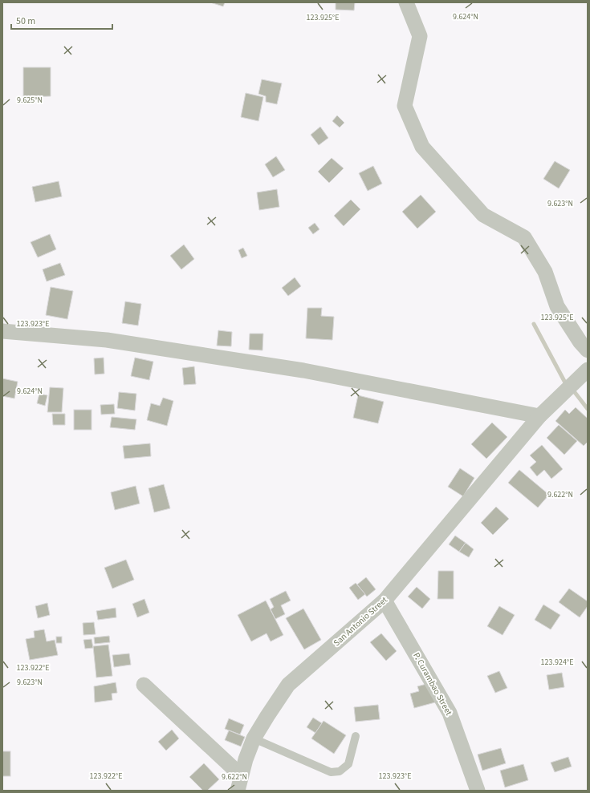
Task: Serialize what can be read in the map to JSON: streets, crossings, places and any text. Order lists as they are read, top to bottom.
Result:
{
  "streets": {
    "street": ["San Antonio Street", "P. Curambao Street"]
  },
  "crossings": [
    ["San Antonio Street", "P. Curambao Street"]
  ],
  "scale_bar": "50 m",
  "coordinates": [
    "9.624°N",
    "123.925°E",
    "9.625°N",
    "9.623°N",
    "123.923°E",
    "9.622°N",
    "123.924°E",
    "123.922°E"
  ]
}
